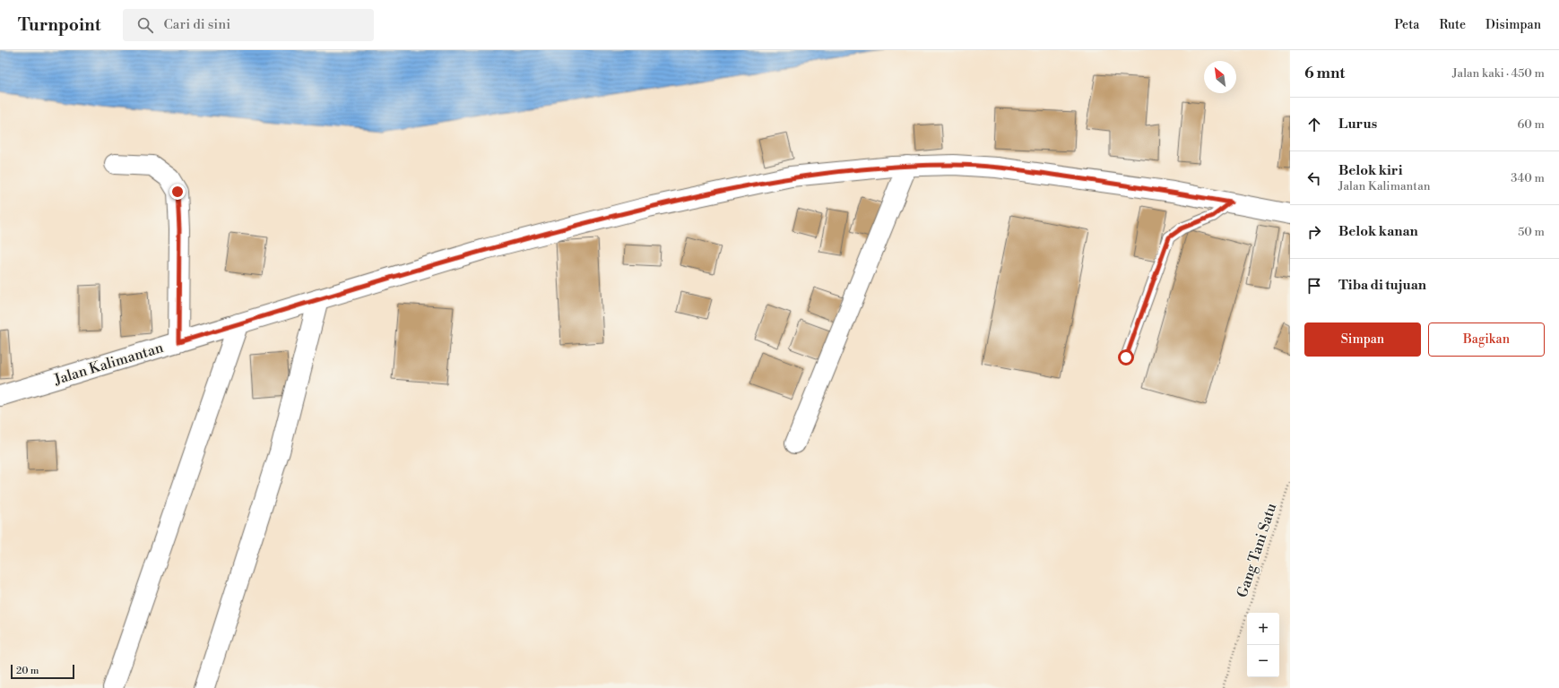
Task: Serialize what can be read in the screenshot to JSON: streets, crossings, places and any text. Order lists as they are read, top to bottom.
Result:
{
  "streets": {
    "street": ["Jalan Kalimantan"],
    "path": ["Gang Tani Satu"]
  },
  "scale_bar": "20 m",
  "north": "top left",
  "page": {
    "header": "Turnpoint",
    "search": "Cari di sini",
    "nav": ["Peta", "Rute", "Disimpan"],
    "heading": ["6 mnt", "Jalan kaki · 450 m"],
    "list": [
      ["Lurus", "60 m"],
      ["Belok kiri", "Jalan Kalimantan", "340 m"],
      ["Belok kanan", "50 m"],
      "Tiba di tujuan"
    ],
    "buttons": ["Simpan", "Bagikan"],
    "map_buttons": ["+", "−"],
    "scale": "20 m"
  }
}
